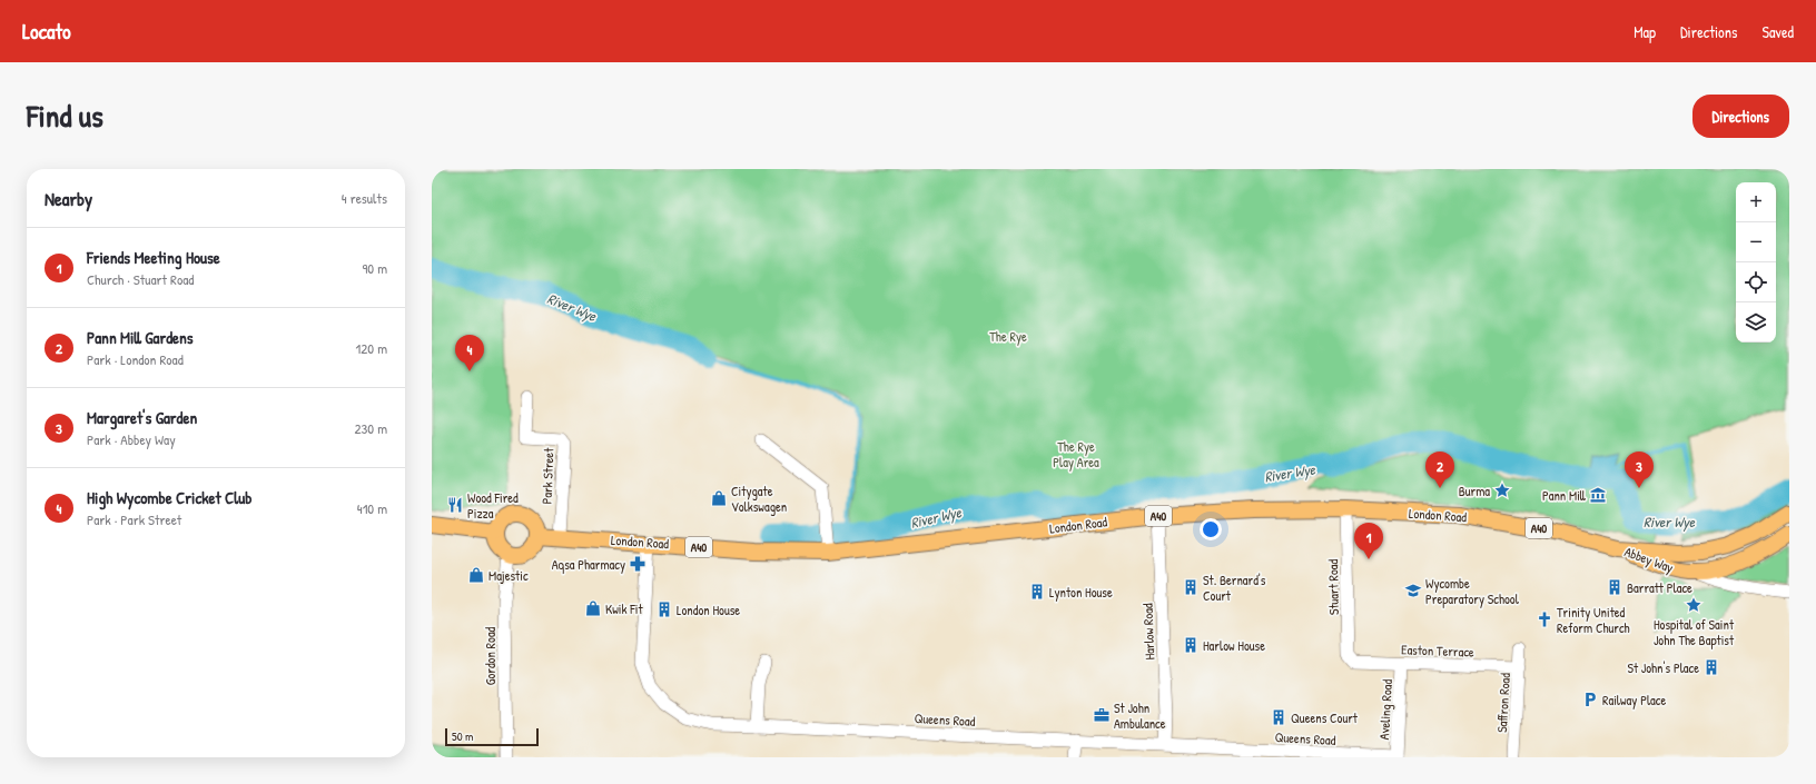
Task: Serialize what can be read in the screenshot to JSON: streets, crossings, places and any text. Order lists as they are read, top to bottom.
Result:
{
  "streets": {
    "main road": ["London Road", "A40", "Abbey Way"],
    "street": [
      "Park Street",
      "Stuart Road",
      "Harlow Road",
      "Easton Terrace",
      "Gordon Road",
      "Saffron Road",
      "Aveling Road",
      "Queens Road"
    ]
  },
  "crossings": [
    ["Park Street", "London Road"],
    ["London Road", "Abbey Way"],
    ["London Road", "Stuart Road"],
    ["London Road", "Harlow Road"],
    ["London Road", "Gordon Road"],
    ["London Road", "Queens Road"],
    ["A40", "Abbey Way"],
    ["Stuart Road", "Easton Terrace"],
    ["Harlow Road", "Queens Road"],
    ["Easton Terrace", "Saffron Road"],
    ["Easton Terrace", "Aveling Road"],
    ["Aveling Road", "Queens Road"]
  ],
  "water": ["River Wye"],
  "parks": ["The Rye", "The Rye Play Area"],
  "places": {
    "place": ["Burma", "Hospital of Saint John The Baptist"],
    "museum": ["Pann Mill"],
    "shop": ["Citygate Volkswagen", "Majestic", "Kwik Fit"],
    "restaurant": ["Wood Fired Pizza"],
    "pharmacy": ["Aqsa Pharmacy"],
    "building": [
      "St. Bernard's Court",
      "Barratt Place",
      "Lynton House",
      "London House",
      "Harlow House",
      "St John's Place",
      "Queens Court"
    ],
    "school or university": ["Wycombe Preparatory School"],
    "church": ["Trinity United Reform Church"],
    "parking": ["Railway Place"],
    "office": ["St John Ambulance"]
  },
  "scale_bar": "50 m",
  "page": {
    "header": "Locato",
    "nav": ["Map", "Directions", "Saved"],
    "title": "Find us",
    "buttons": "Directions",
    "heading": ["Nearby", "4 results"],
    "map_buttons": ["+", "−"],
    "list": [
      {
        "mark": "1",
        "name": "Friends Meeting House",
        "note": "Church · Stuart Road",
        "value": "90 m"
      },
      {
        "mark": "2",
        "name": "Pann Mill Gardens",
        "note": "Park · London Road",
        "value": "120 m"
      },
      {
        "mark": "3",
        "name": "Margaret's Garden",
        "note": "Park · Abbey Way",
        "value": "230 m"
      },
      {
        "mark": "4",
        "name": "High Wycombe Cricket Club",
        "note": "Park · Park Street",
        "value": "410 m"
      }
    ],
    "pins": [
      "4",
      "2",
      "3",
      "1"
    ],
    "scale": "50 m"
  }
}
